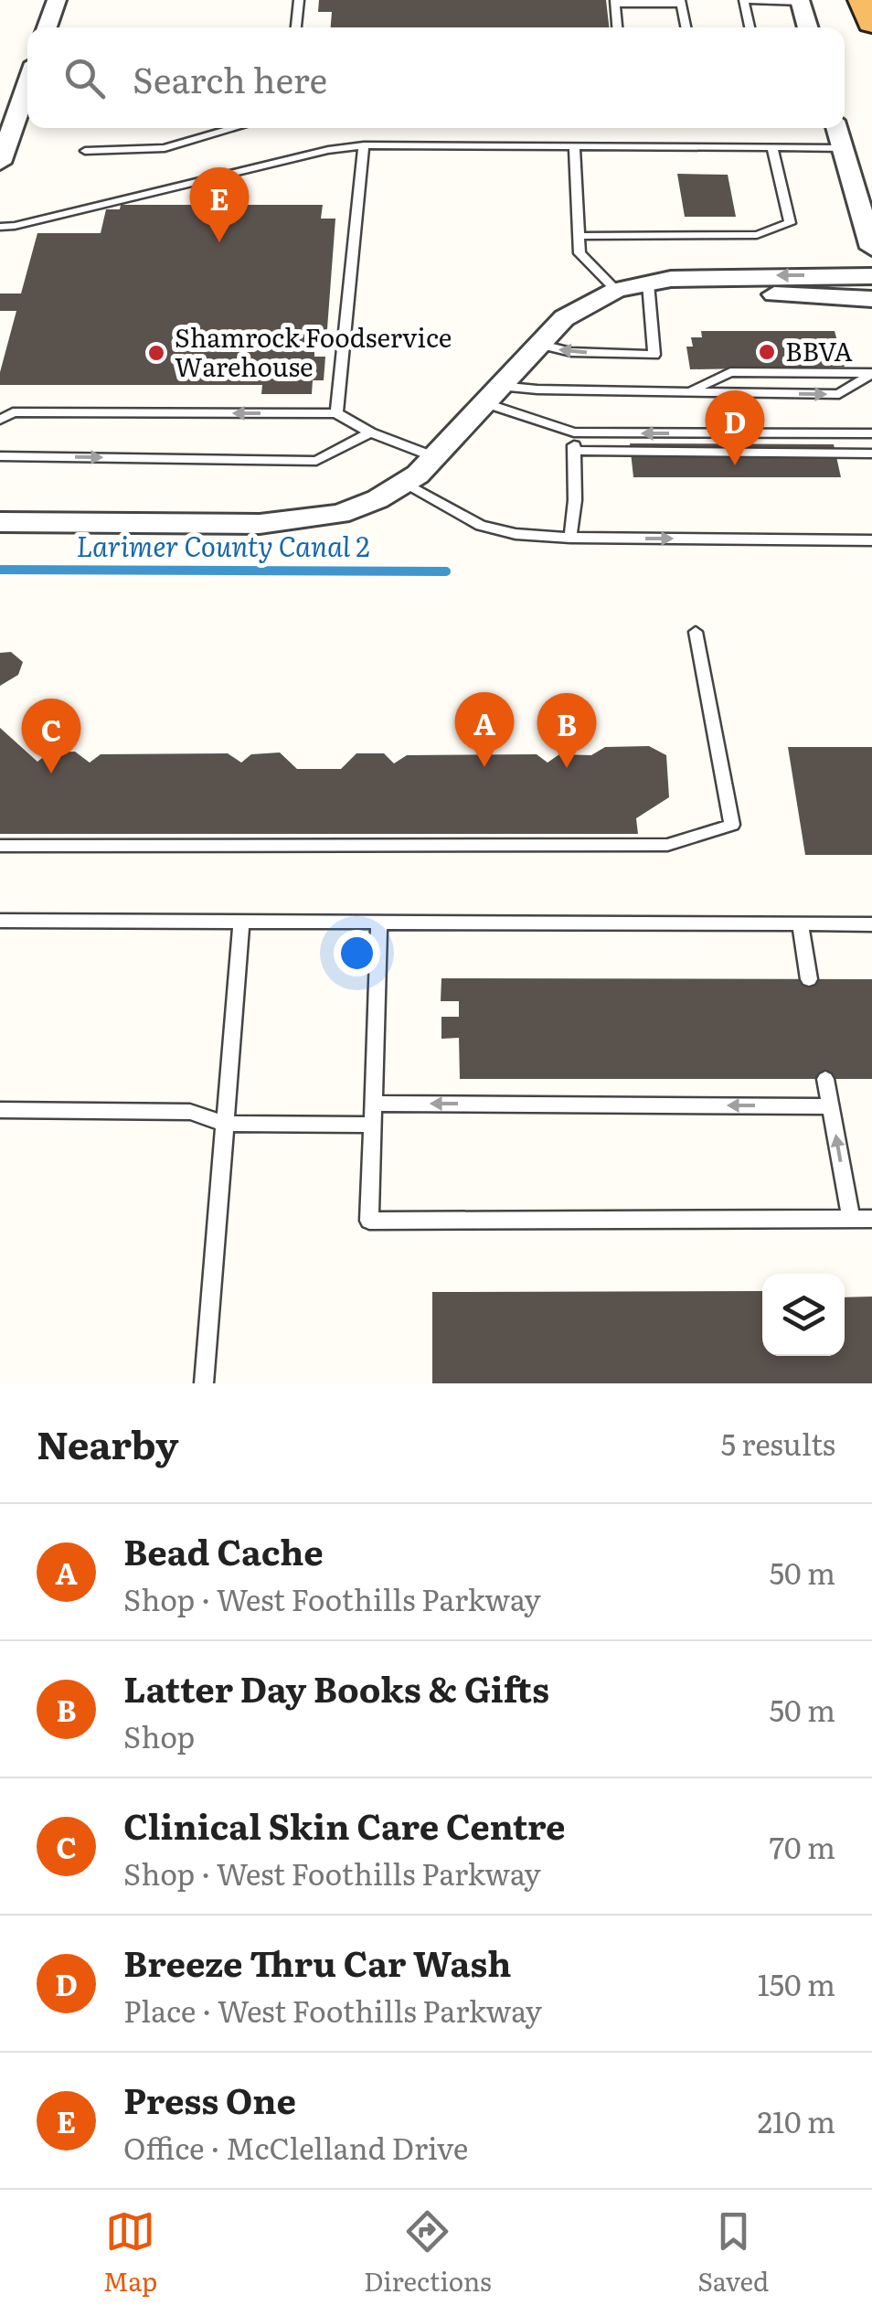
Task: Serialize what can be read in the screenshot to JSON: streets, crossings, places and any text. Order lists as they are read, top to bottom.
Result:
{
  "water": ["Larimer County Canal 2"],
  "places": ["BBVA", "Shamrock Foodservice Warehouse"],
  "page": {
    "search": "Search here",
    "pins": [
      "E",
      "D",
      "A",
      "B",
      "C"
    ],
    "heading": ["Nearby", "5 results"],
    "list": [
      {
        "mark": "A",
        "name": "Bead Cache",
        "note": "Shop · West Foothills Parkway",
        "value": "50 m"
      },
      {
        "mark": "B",
        "name": "Latter Day Books & Gifts",
        "note": "Shop",
        "value": "50 m"
      },
      {
        "mark": "C",
        "name": "Clinical Skin Care Centre",
        "note": "Shop · West Foothills Parkway",
        "value": "70 m"
      },
      {
        "mark": "D",
        "name": "Breeze Thru Car Wash",
        "note": "Place · West Foothills Parkway",
        "value": "150 m"
      },
      {
        "mark": "E",
        "name": "Press One",
        "note": "Office · McClelland Drive",
        "value": "210 m"
      }
    ],
    "nav": ["Map", "Directions", "Saved"]
  }
}
